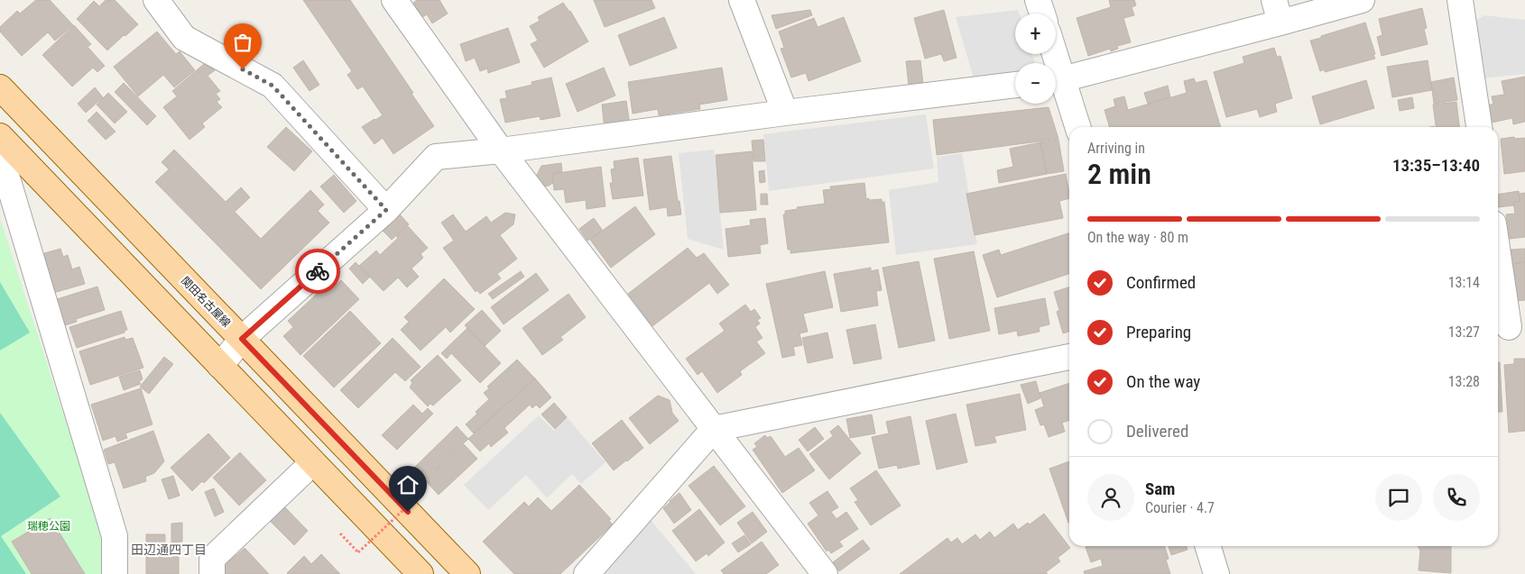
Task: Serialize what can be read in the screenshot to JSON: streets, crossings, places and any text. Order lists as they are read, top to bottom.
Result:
{
  "streets": {
    "main road": ["関田名古屋線"]
  },
  "districts": ["田辺通四丁目"],
  "parks": ["瑞穂公園"],
  "page": {
    "map_buttons": ["+", "−"],
    "heading": ["2 min", "Arriving in", "13:35–13:40"],
    "panel": ["Sam", "Courier · 4.7"],
    "bar": "On the way · 80 m",
    "list": [
      ["Confirmed", "13:14"],
      ["Preparing", "13:27"],
      ["On the way", "13:28"],
      "Delivered"
    ]
  }
}
